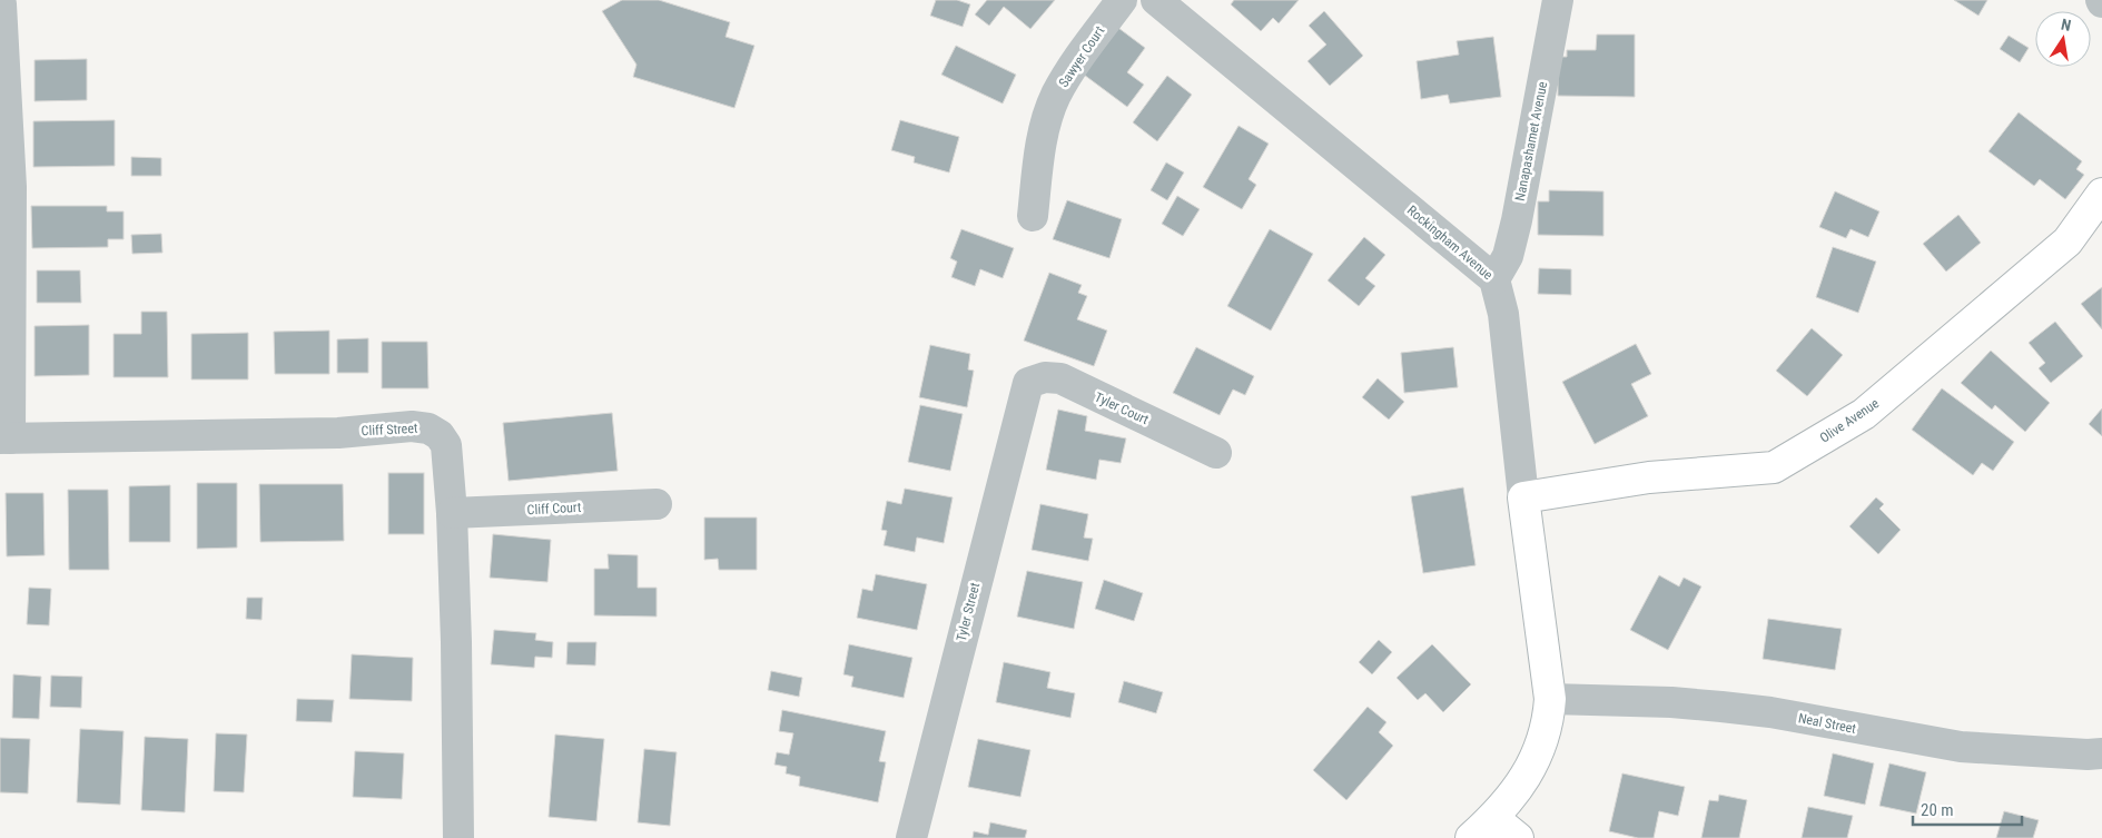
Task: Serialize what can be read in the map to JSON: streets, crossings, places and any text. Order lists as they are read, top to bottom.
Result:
{
  "streets": {
    "street": [
      "Sawyer Court",
      "Nanapashamet Avenue",
      "Rockingham Avenue",
      "Tyler Court",
      "Olive Avenue",
      "Cliff Street",
      "Cliff Court",
      "Tyler Street",
      "Neal Street"
    ]
  },
  "crossings": [
    ["Nanapashamet Avenue", "Rockingham Avenue"],
    ["Rockingham Avenue", "Olive Avenue"],
    ["Rockingham Avenue", "Neal Street"],
    ["Tyler Court", "Tyler Street"],
    ["Cliff Street", "Cliff Court"]
  ],
  "scale_bar": "20 m",
  "north": "top"
}
